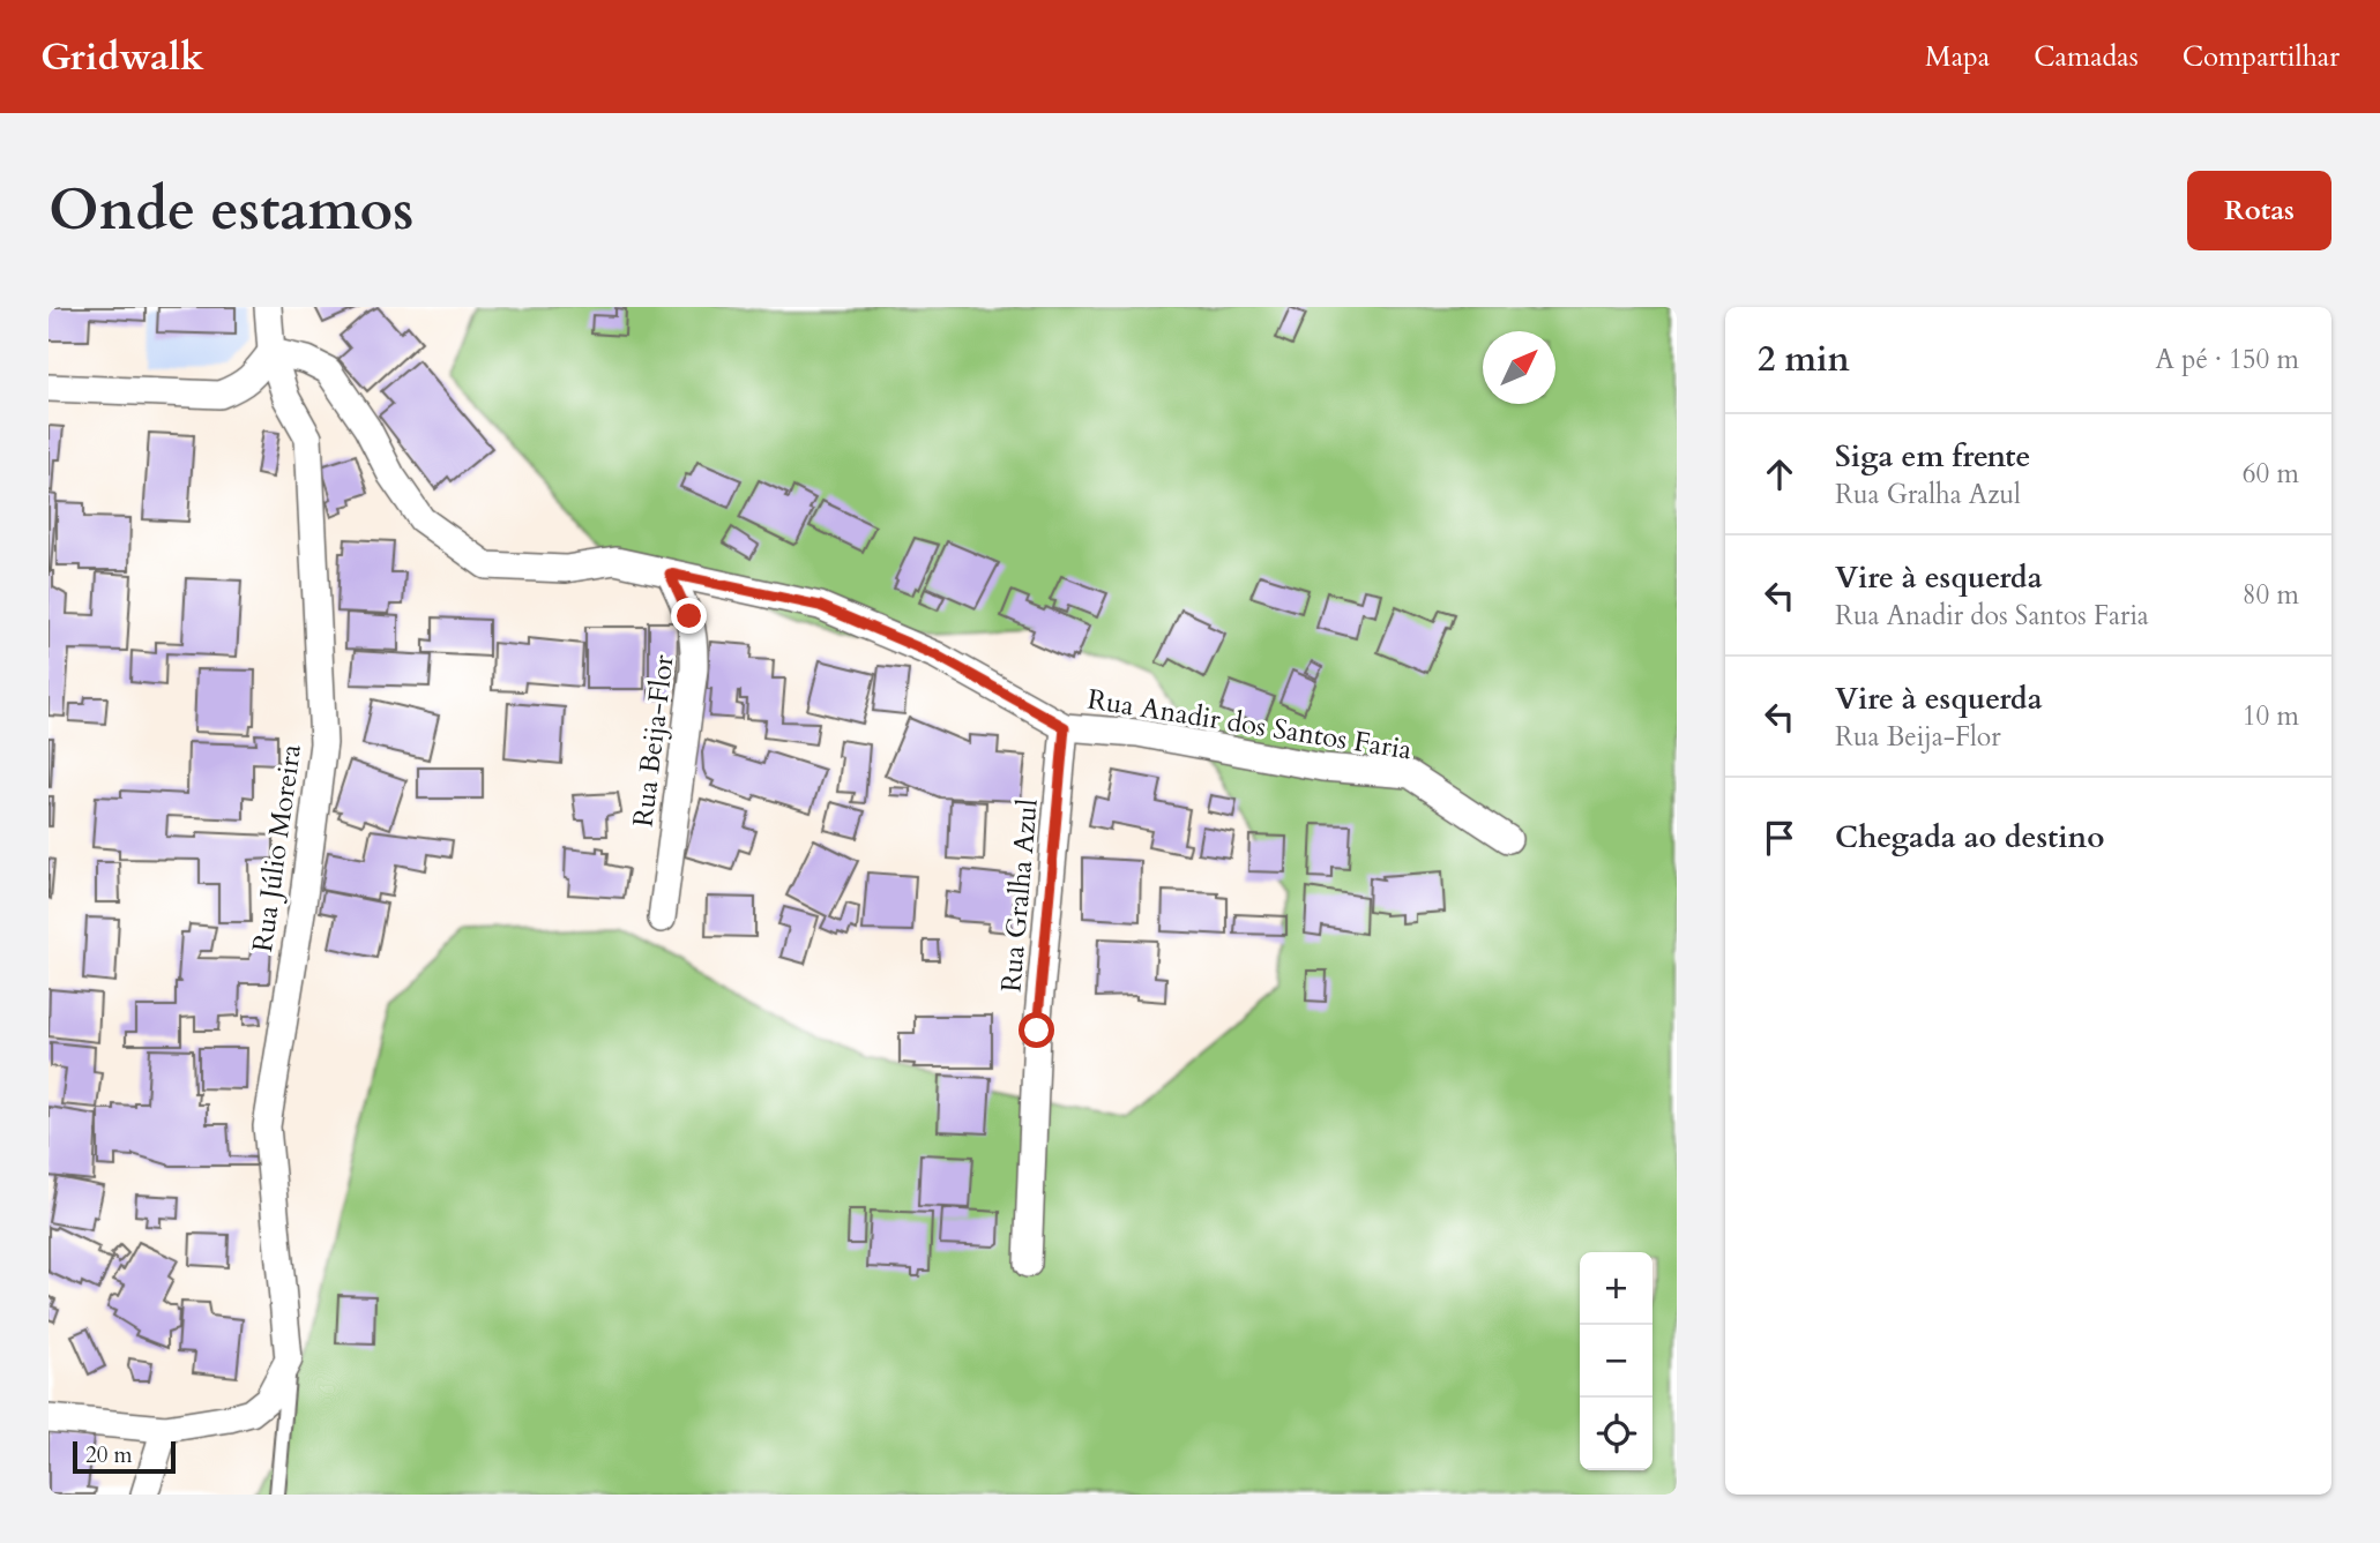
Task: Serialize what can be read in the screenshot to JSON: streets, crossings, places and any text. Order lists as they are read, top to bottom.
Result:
{
  "streets": {
    "street": [
      "Rua Anadir dos Santos Faria",
      "Rua Beija-Flor",
      "Rua Júlio Moreira",
      "Rua Gralha Azul"
    ]
  },
  "crossings": [
    ["Rua Anadir dos Santos Faria", "Rua Beija-Flor"],
    ["Rua Anadir dos Santos Faria", "Rua Júlio Moreira"],
    ["Rua Anadir dos Santos Faria", "Rua Gralha Azul"]
  ],
  "scale_bar": "20 m",
  "north": "top right",
  "page": {
    "header": "Gridwalk",
    "nav": ["Mapa", "Camadas", "Compartilhar"],
    "buttons": "Rotas",
    "title": "Onde estamos",
    "heading": ["2 min", "A pé · 150 m"],
    "list": [
      ["Siga em frente", "Rua Gralha Azul", "60 m"],
      ["Vire à esquerda", "Rua Anadir dos Santos Faria", "80 m"],
      ["Vire à esquerda", "Rua Beija-Flor", "10 m"],
      "Chegada ao destino"
    ],
    "map_buttons": ["+", "−"],
    "scale": "20 m"
  }
}
